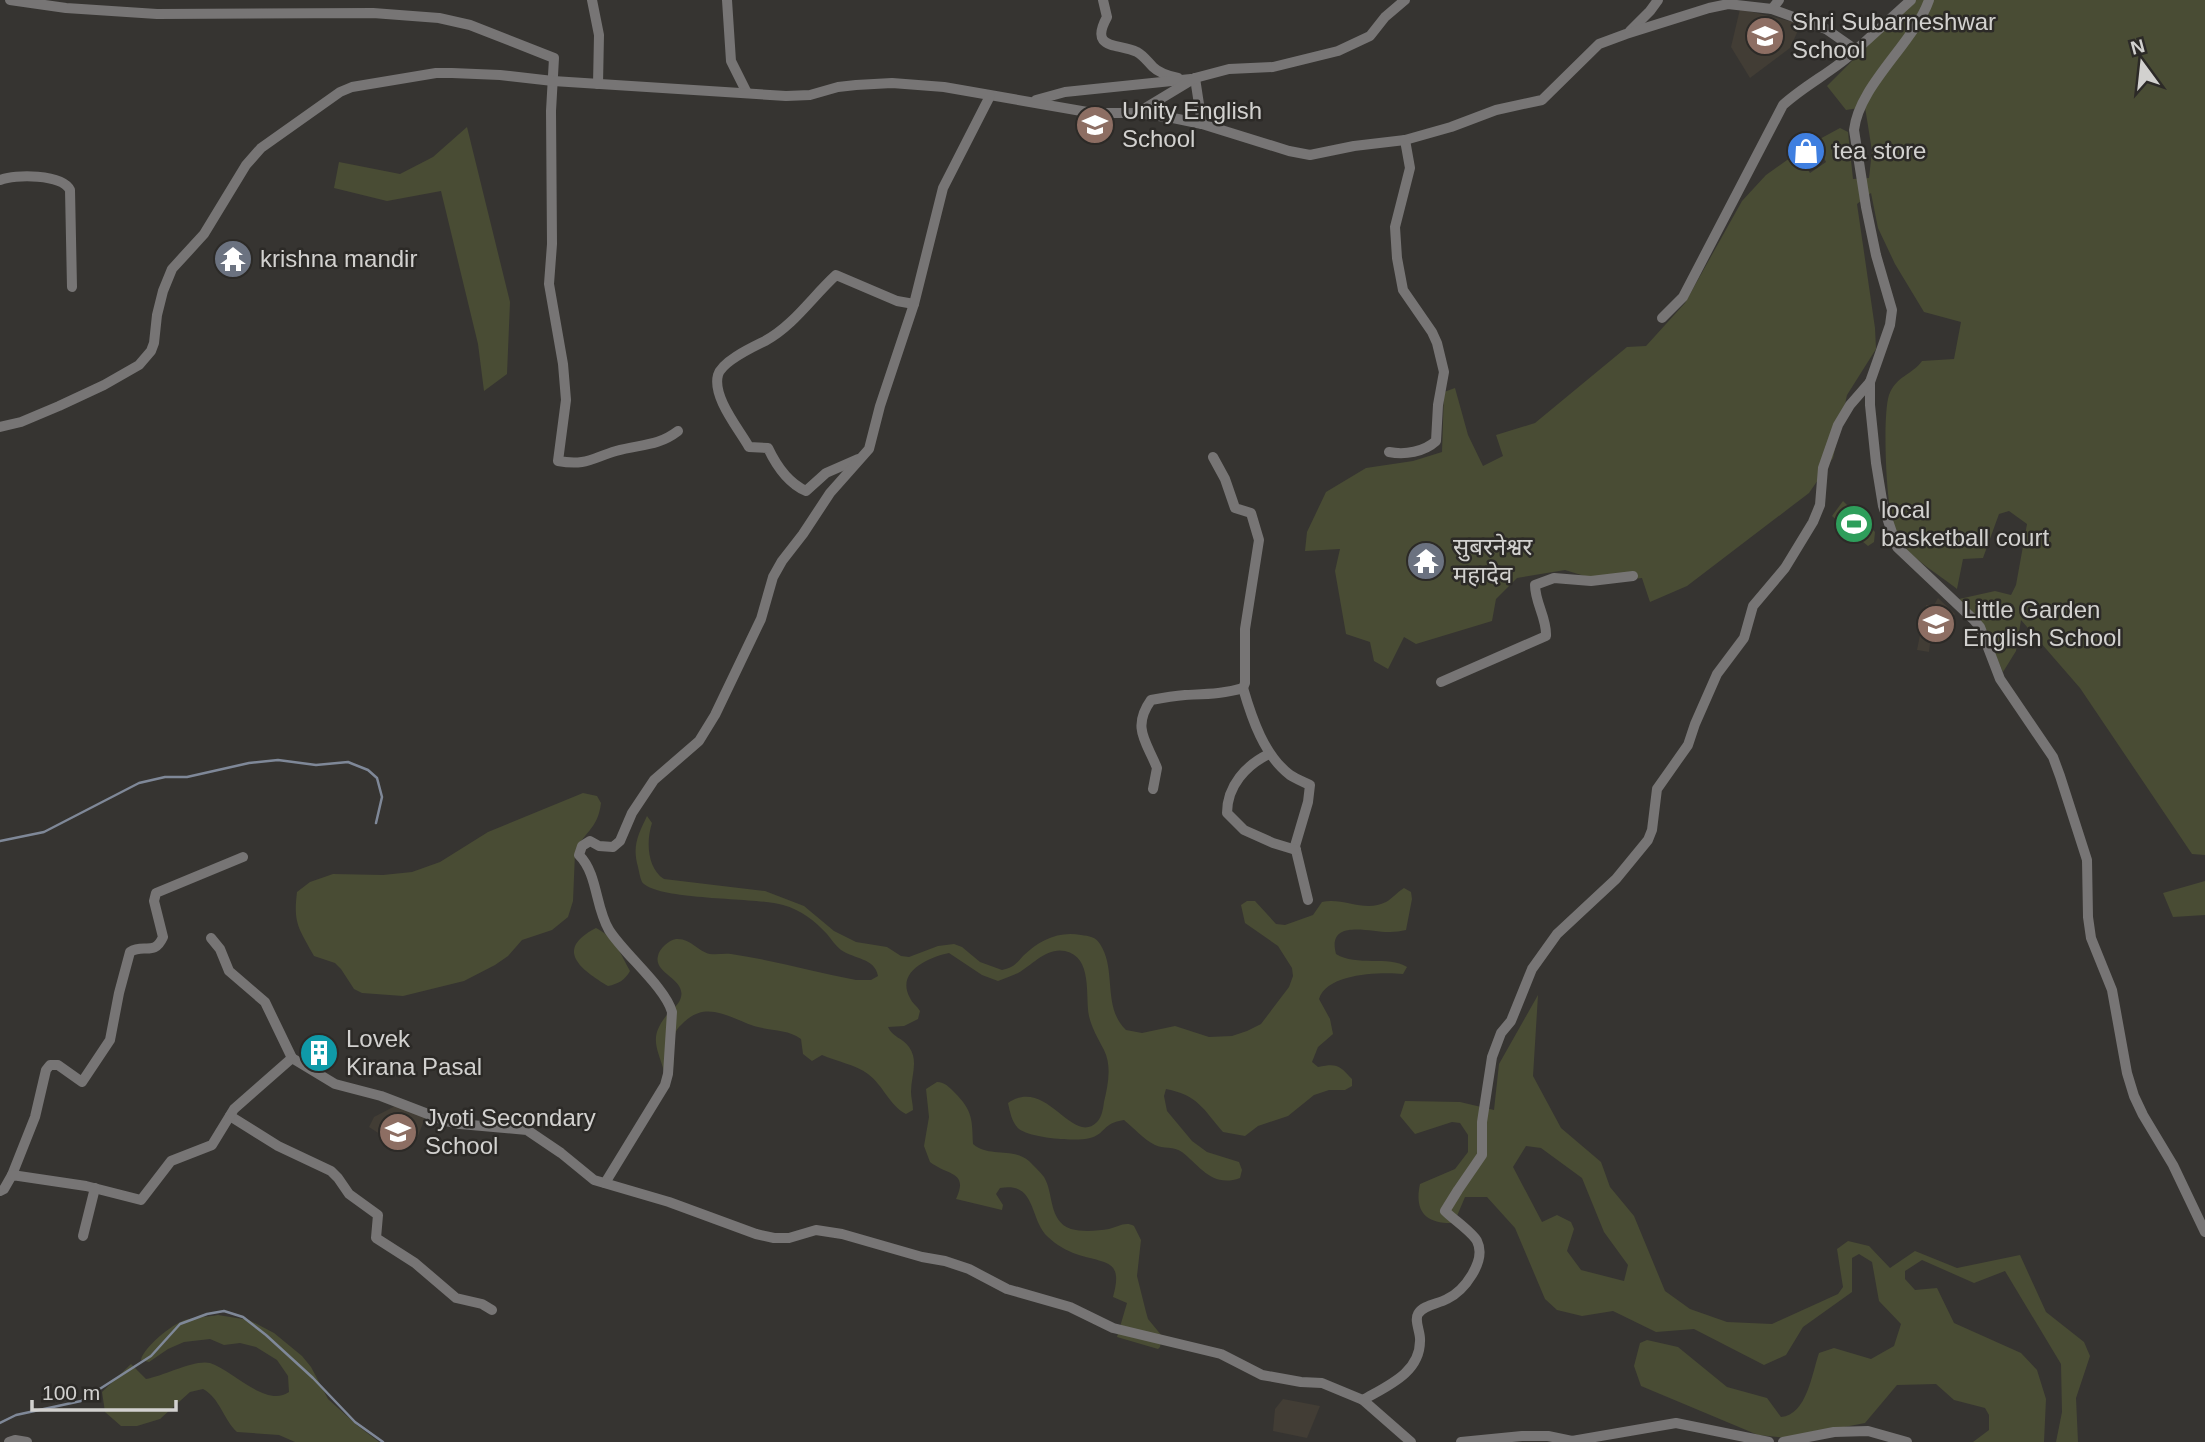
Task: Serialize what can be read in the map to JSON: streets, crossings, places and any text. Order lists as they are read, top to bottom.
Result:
{
  "places": {
    "school or university": [
      "Shri Subarneshwar School",
      "Unity English School",
      "Little Garden English School",
      "Jyoti Secondary School"
    ],
    "shop": ["tea store"],
    "temple": ["krishna mandir", "सुबरनेश्वर महादेव"],
    "sports": ["local basketball court"],
    "building": ["Lovek Kirana Pasal"]
  },
  "scale_bar": "100 m",
  "north": "top"
}
